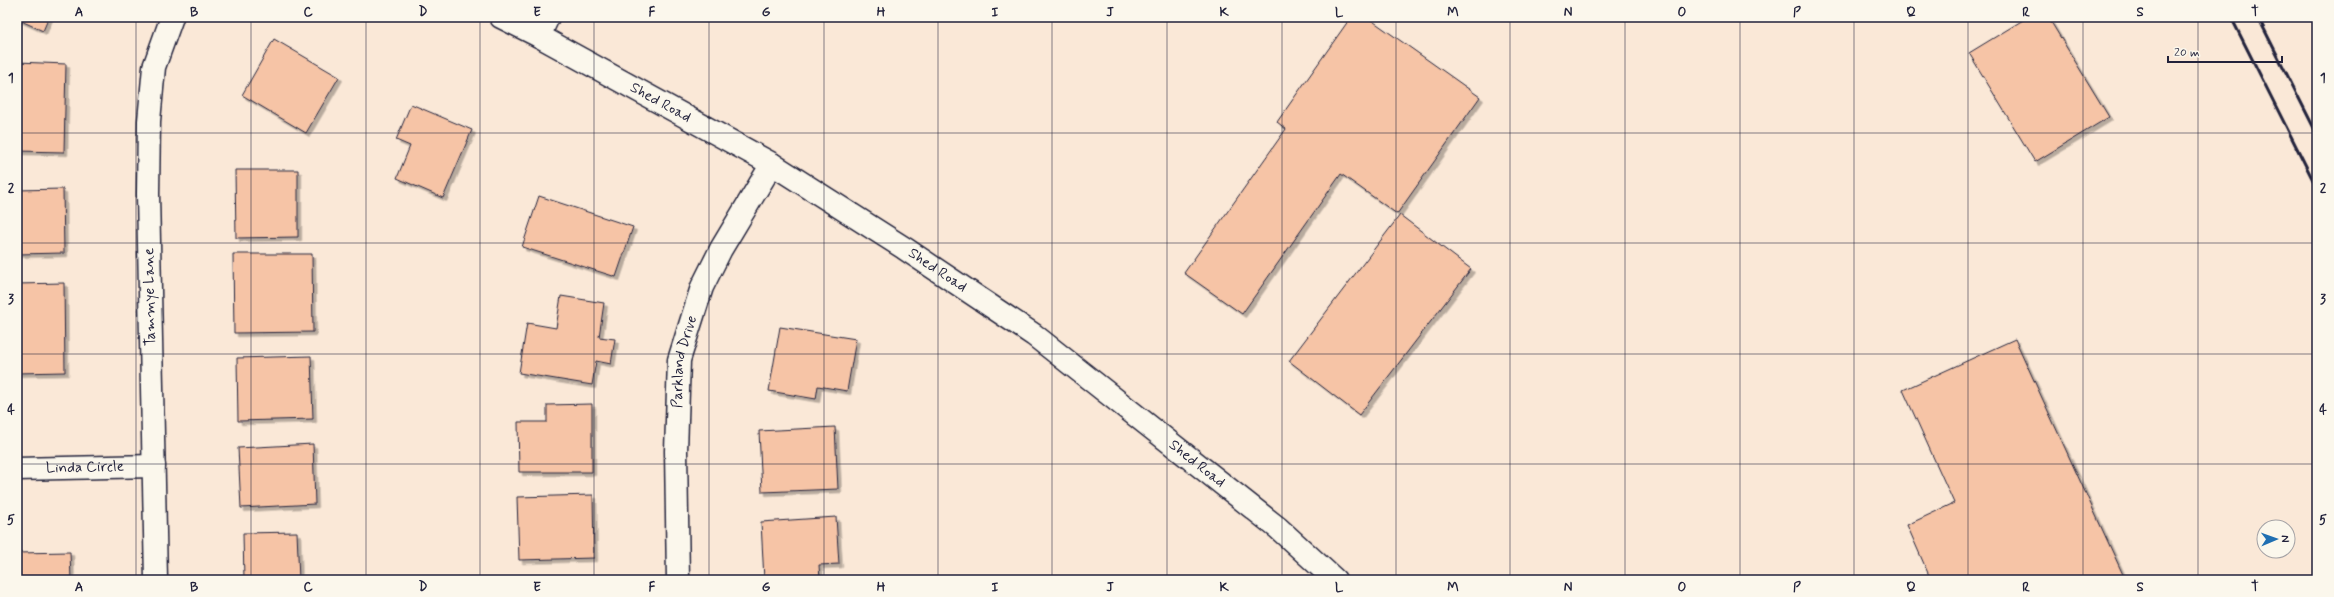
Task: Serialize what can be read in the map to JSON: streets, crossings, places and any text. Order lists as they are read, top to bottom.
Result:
{
  "streets": {
    "street": [
      "Shed Road",
      "Tammye Lane",
      "Parkland Drive",
      "Linda Circle"
    ]
  },
  "crossings": [
    ["Shed Road", "Parkland Drive"],
    ["Tammye Lane", "Linda Circle"]
  ],
  "scale_bar": "20 m",
  "north": "right",
  "grid": {
    "columns": [
      "A",
      "B",
      "C",
      "D",
      "E",
      "F",
      "G",
      "H",
      "I",
      "J",
      "K",
      "L",
      "M",
      "N",
      "O",
      "P",
      "Q",
      "R",
      "S",
      "T"
    ],
    "rows": [
      "1",
      "2",
      "3",
      "4",
      "5"
    ]
  }
}
